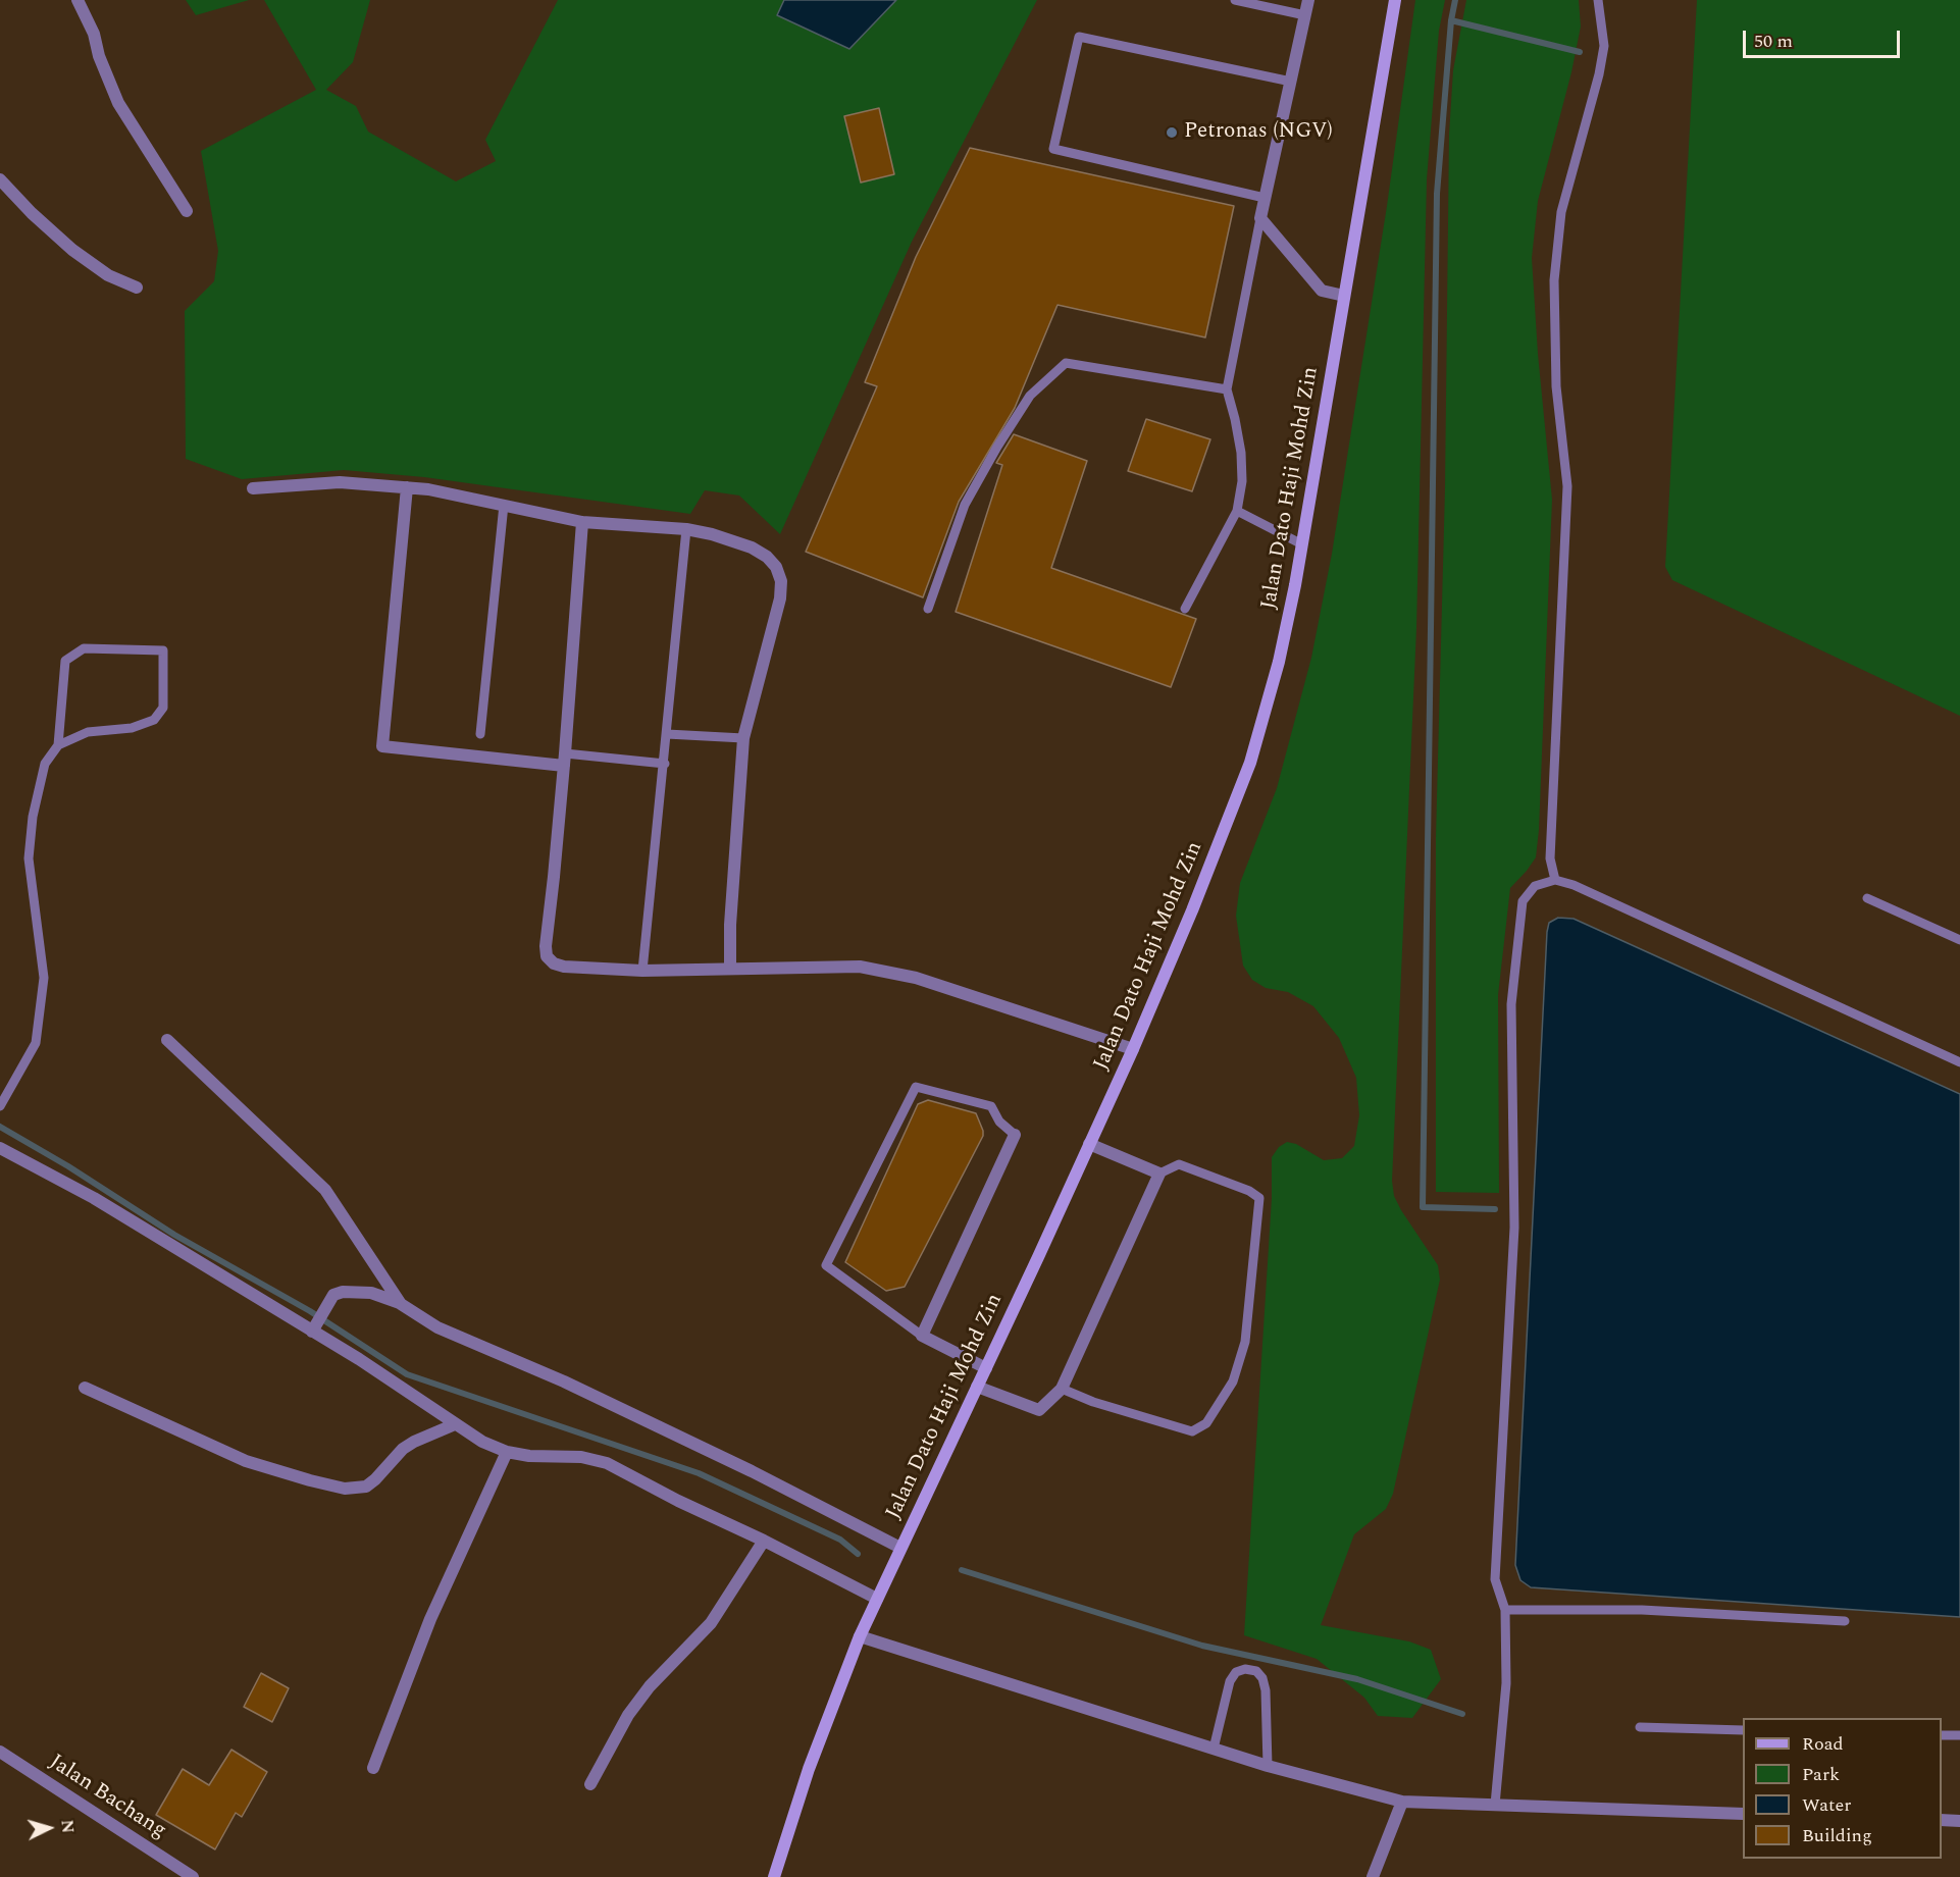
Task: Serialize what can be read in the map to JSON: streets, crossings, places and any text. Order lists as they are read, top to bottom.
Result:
{
  "streets": {
    "main road": ["Jalan Dato Haji Mohd Zin"],
    "street": ["Jalan Bachang"]
  },
  "places": ["Petronas (NGV)"],
  "legend": [
    "Road",
    "Park",
    "Water",
    "Building"
  ],
  "scale_bar": "50 m",
  "north": "right"
}
